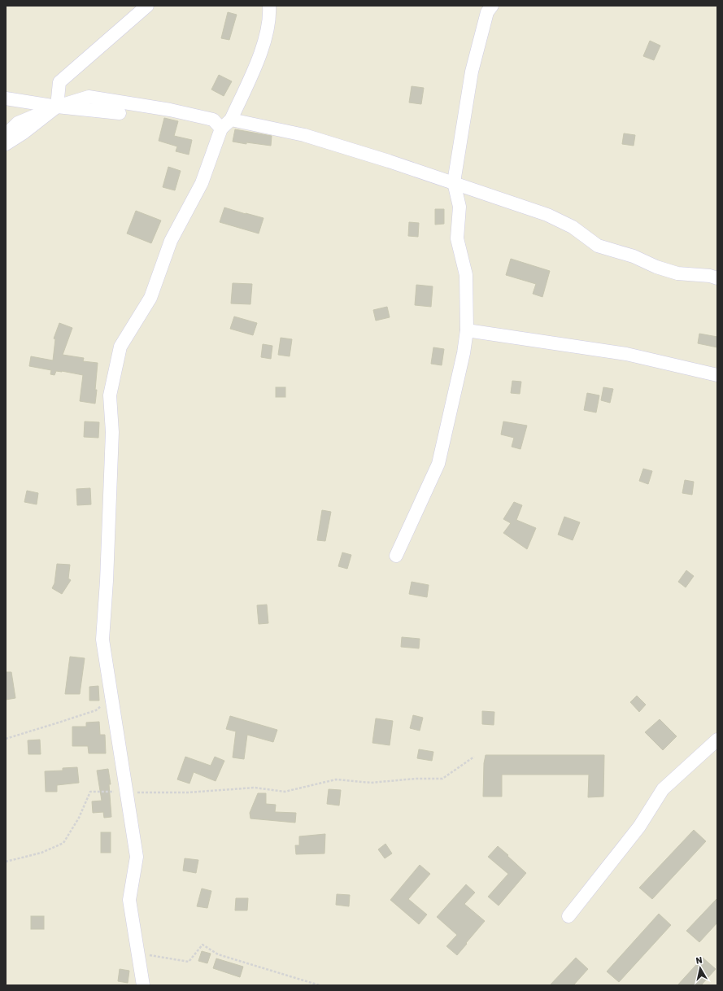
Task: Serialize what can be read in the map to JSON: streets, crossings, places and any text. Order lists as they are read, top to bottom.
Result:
{
  "north": "top"
}
